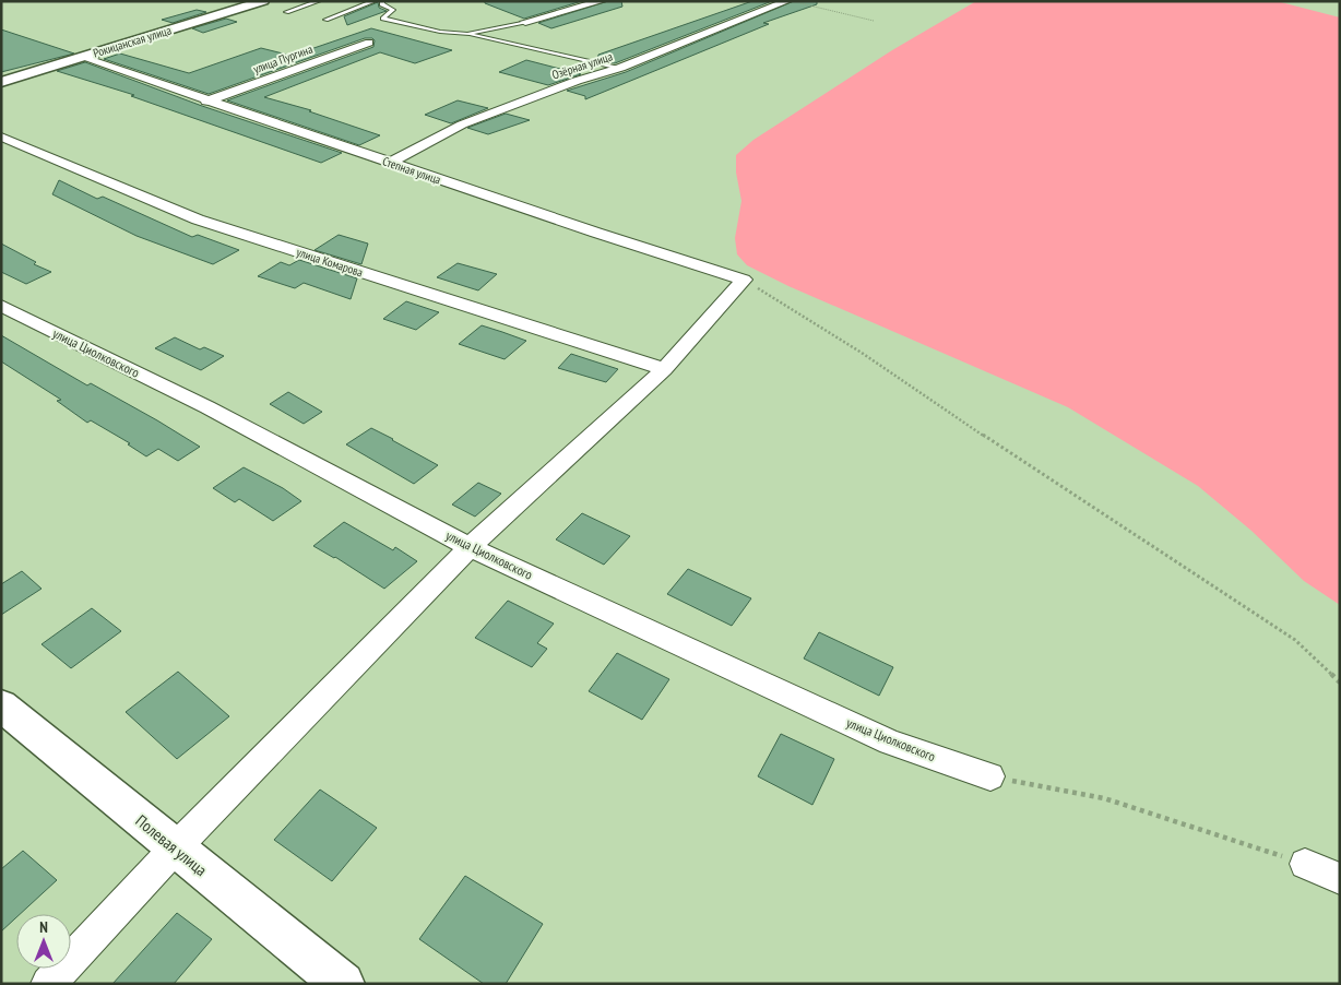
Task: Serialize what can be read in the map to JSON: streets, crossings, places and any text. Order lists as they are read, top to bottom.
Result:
{
  "streets": {
    "street": [
      "Рокицанская улица",
      "улица Пургина",
      "Озёрная улица",
      "Степная улица",
      "улица Комарова",
      "улица Циолковского",
      "Полевая улица"
    ]
  },
  "crossings": [
    ["Рокицанская улица", "Степная улица"],
    ["улица Пургина", "Степная улица"],
    ["Озёрная улица", "Степная улица"]
  ],
  "north": "top"
}
